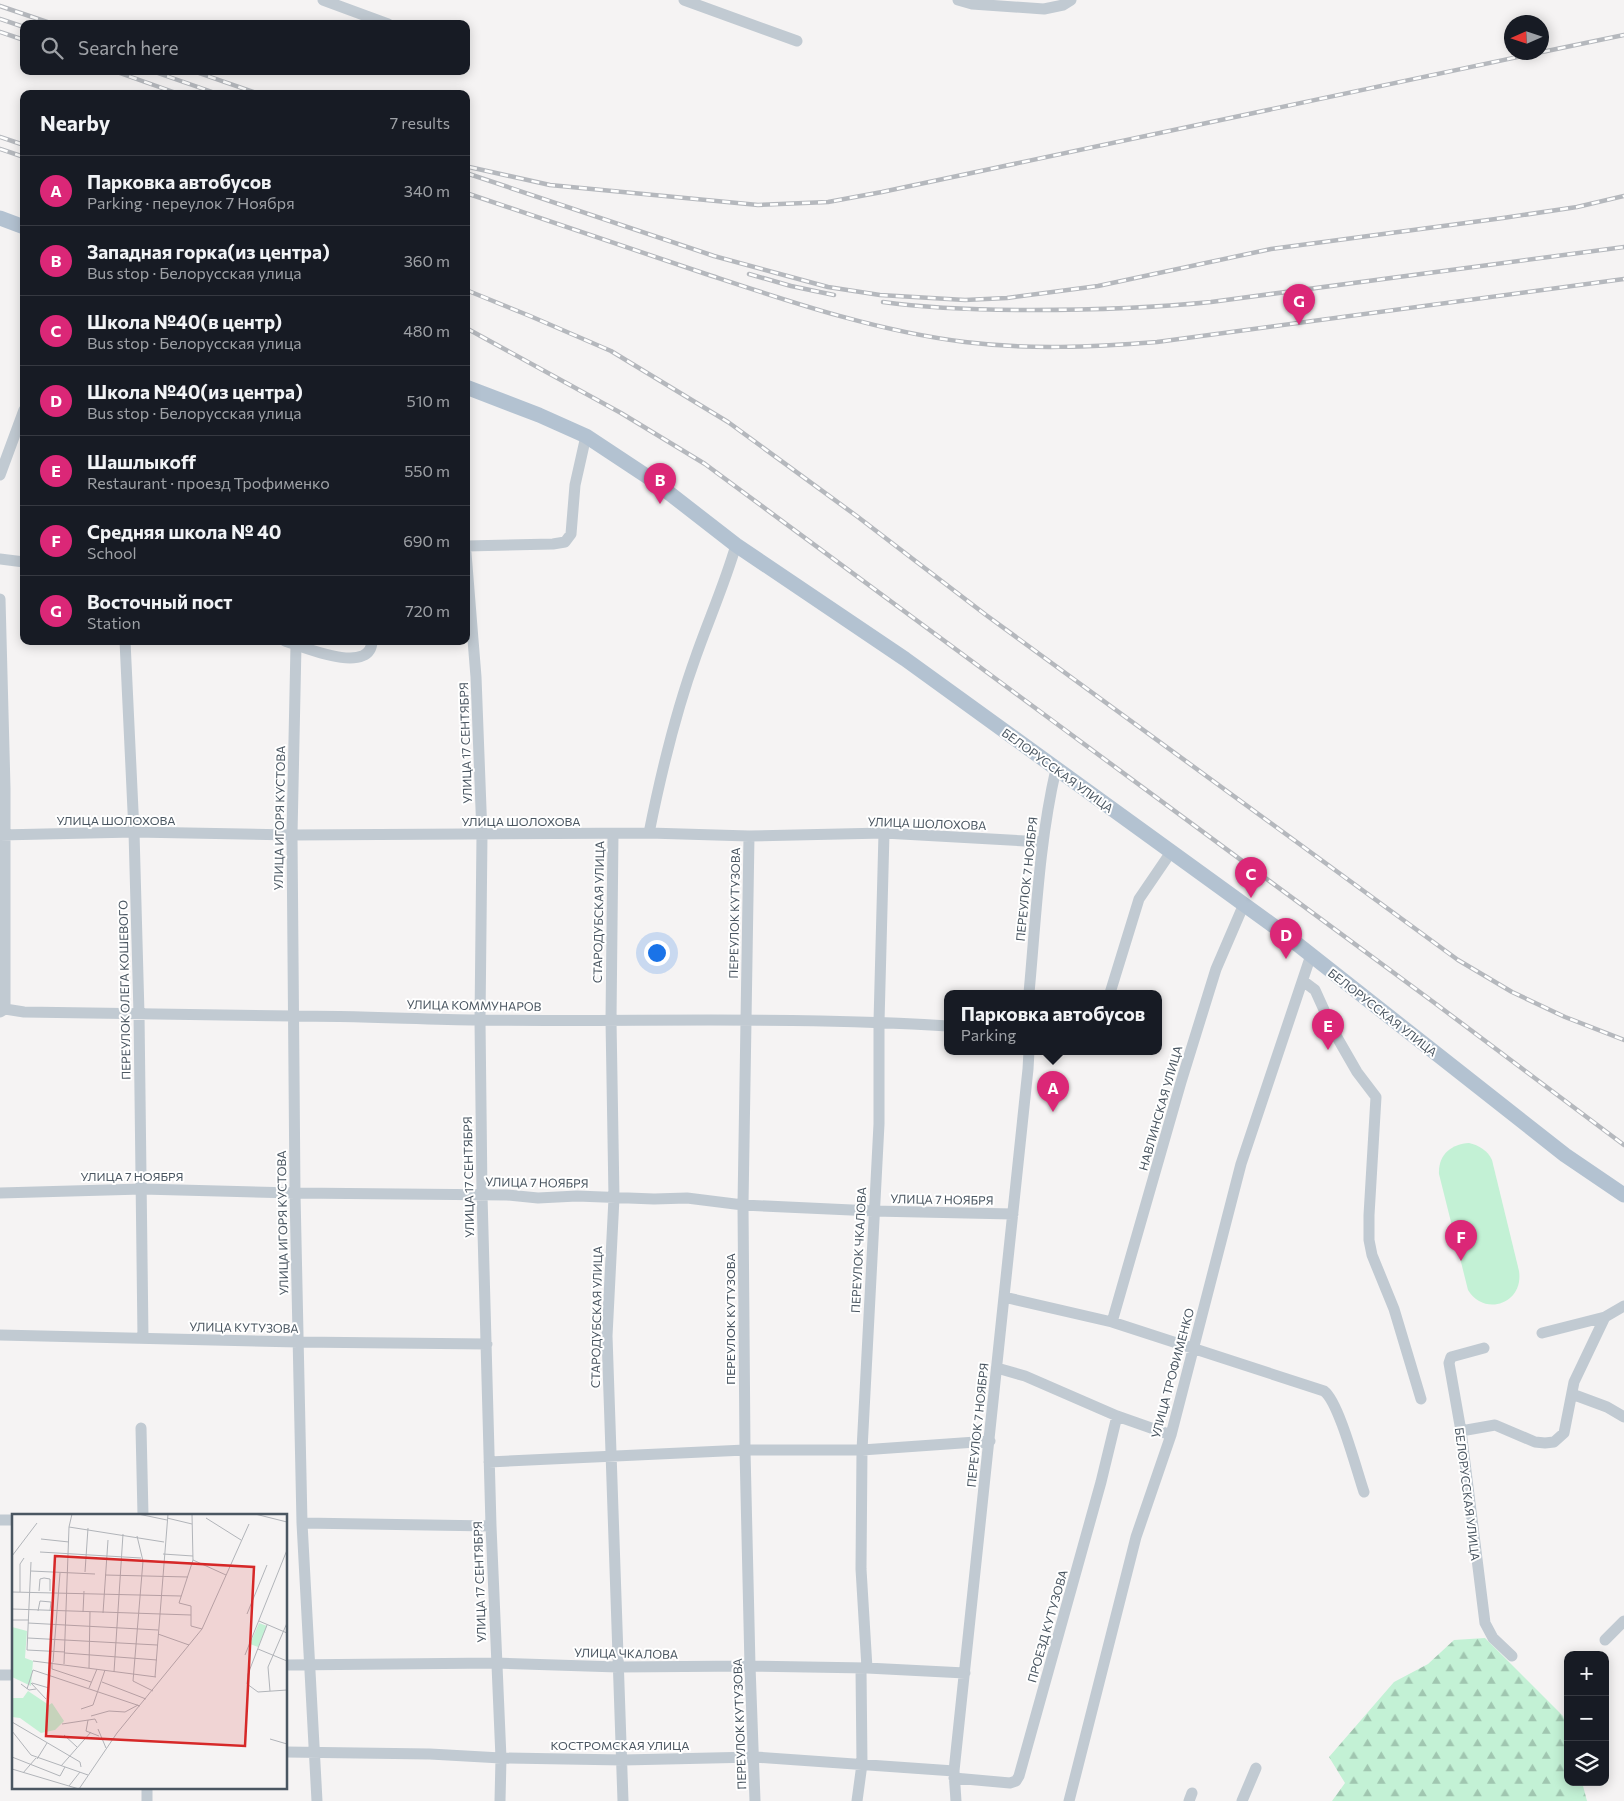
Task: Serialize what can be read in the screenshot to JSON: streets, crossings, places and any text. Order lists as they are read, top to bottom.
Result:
{
  "streets": {
    "main road": ["БЕЛОРУССКАЯ УЛИЦА"],
    "street": [
      "УЛИЦА 17 СЕНТЯБРЯ",
      "УЛИЦА ИГОРЯ КУСТОВА",
      "УЛИЦА ШОЛОХОВА",
      "ПЕРЕУЛОК 7 НОЯБРЯ",
      "СТАРОДУБСКАЯ УЛИЦА",
      "ПЕРЕУЛОК КУТУЗОВА",
      "ПЕРЕУЛОК ОЛЕГА КОШЕВОГО",
      "УЛИЦА КОММУНАРОВ",
      "НАВЛИНСКАЯ УЛИЦА",
      "УЛИЦА 7 НОЯБРЯ",
      "ПЕРЕУЛОК ЧКАЛОВА",
      "УЛИЦА КУТУЗОВА",
      "УЛИЦА ТРОФИМЕНКО",
      "ПРОЕЗД КУТУЗОВА",
      "УЛИЦА ЧКАЛОВА",
      "КОСТРОМСКАЯ УЛИЦА"
    ]
  },
  "crossings": [
    ["УЛИЦА 17 СЕНТЯБРЯ", "УЛИЦА ШОЛОХОВА"],
    ["УЛИЦА 17 СЕНТЯБРЯ", "УЛИЦА КОММУНАРОВ"],
    ["УЛИЦА 17 СЕНТЯБРЯ", "УЛИЦА 7 НОЯБРЯ"],
    ["УЛИЦА 17 СЕНТЯБРЯ", "УЛИЦА КУТУЗОВА"],
    ["УЛИЦА 17 СЕНТЯБРЯ", "УЛИЦА ЧКАЛОВА"],
    ["УЛИЦА 17 СЕНТЯБРЯ", "КОСТРОМСКАЯ УЛИЦА"],
    ["БЕЛОРУССКАЯ УЛИЦА", "ПЕРЕУЛОК 7 НОЯБРЯ"],
    ["БЕЛОРУССКАЯ УЛИЦА", "НАВЛИНСКАЯ УЛИЦА"],
    ["БЕЛОРУССКАЯ УЛИЦА", "УЛИЦА ТРОФИМЕНКО"],
    ["УЛИЦА ИГОРЯ КУСТОВА", "УЛИЦА ШОЛОХОВА"],
    ["УЛИЦА ИГОРЯ КУСТОВА", "УЛИЦА КОММУНАРОВ"],
    ["УЛИЦА ИГОРЯ КУСТОВА", "УЛИЦА 7 НОЯБРЯ"],
    ["УЛИЦА ИГОРЯ КУСТОВА", "УЛИЦА КУТУЗОВА"],
    ["УЛИЦА ИГОРЯ КУСТОВА", "УЛИЦА ЧКАЛОВА"],
    ["УЛИЦА ИГОРЯ КУСТОВА", "КОСТРОМСКАЯ УЛИЦА"],
    ["УЛИЦА ШОЛОХОВА", "ПЕРЕУЛОК 7 НОЯБРЯ"],
    ["УЛИЦА ШОЛОХОВА", "СТАРОДУБСКАЯ УЛИЦА"],
    ["УЛИЦА ШОЛОХОВА", "ПЕРЕУЛОК КУТУЗОВА"],
    ["УЛИЦА ШОЛОХОВА", "ПЕРЕУЛОК ОЛЕГА КОШЕВОГО"],
    ["УЛИЦА ШОЛОХОВА", "ПЕРЕУЛОК ЧКАЛОВА"],
    ["ПЕРЕУЛОК 7 НОЯБРЯ", "УЛИЦА 7 НОЯБРЯ"],
    ["ПЕРЕУЛОК 7 НОЯБРЯ", "ПРОЕЗД КУТУЗОВА"],
    ["ПЕРЕУЛОК 7 НОЯБРЯ", "УЛИЦА ЧКАЛОВА"],
    ["ПЕРЕУЛОК 7 НОЯБРЯ", "КОСТРОМСКАЯ УЛИЦА"],
    ["СТАРОДУБСКАЯ УЛИЦА", "УЛИЦА КОММУНАРОВ"],
    ["СТАРОДУБСКАЯ УЛИЦА", "УЛИЦА 7 НОЯБРЯ"],
    ["СТАРОДУБСКАЯ УЛИЦА", "УЛИЦА ЧКАЛОВА"],
    ["СТАРОДУБСКАЯ УЛИЦА", "КОСТРОМСКАЯ УЛИЦА"],
    ["ПЕРЕУЛОК КУТУЗОВА", "УЛИЦА КОММУНАРОВ"],
    ["ПЕРЕУЛОК КУТУЗОВА", "УЛИЦА 7 НОЯБРЯ"],
    ["ПЕРЕУЛОК КУТУЗОВА", "УЛИЦА ЧКАЛОВА"],
    ["ПЕРЕУЛОК КУТУЗОВА", "КОСТРОМСКАЯ УЛИЦА"],
    ["ПЕРЕУЛОК ОЛЕГА КОШЕВОГО", "УЛИЦА КОММУНАРОВ"],
    ["ПЕРЕУЛОК ОЛЕГА КОШЕВОГО", "УЛИЦА 7 НОЯБРЯ"],
    ["ПЕРЕУЛОК ОЛЕГА КОШЕВОГО", "УЛИЦА КУТУЗОВА"],
    ["УЛИЦА КОММУНАРОВ", "ПЕРЕУЛОК ЧКАЛОВА"],
    ["УЛИЦА 7 НОЯБРЯ", "ПЕРЕУЛОК ЧКАЛОВА"],
    ["ПЕРЕУЛОК ЧКАЛОВА", "УЛИЦА ЧКАЛОВА"],
    ["ПЕРЕУЛОК ЧКАЛОВА", "КОСТРОМСКАЯ УЛИЦА"],
    ["ПРОЕЗД КУТУЗОВА", "КОСТРОМСКАЯ УЛИЦА"]
  ],
  "north": "left",
  "page": {
    "search": "Search here",
    "heading": ["Nearby", "7 results"],
    "list": [
      {
        "mark": "A",
        "name": "Парковка автобусов",
        "note": "Parking · переулок 7 Ноября",
        "value": "340 m"
      },
      {
        "mark": "B",
        "name": "Западная горка(из центра)",
        "note": "Bus stop · Белорусская улица",
        "value": "360 m"
      },
      {
        "mark": "C",
        "name": "Школа №40(в центр)",
        "note": "Bus stop · Белорусская улица",
        "value": "480 m"
      },
      {
        "mark": "D",
        "name": "Школа №40(из центра)",
        "note": "Bus stop · Белорусская улица",
        "value": "510 m"
      },
      {
        "mark": "E",
        "name": "Шашлыкоff",
        "note": "Restaurant · проезд Трофименко",
        "value": "550 m"
      },
      {
        "mark": "F",
        "name": "Средняя школа № 40",
        "note": "School",
        "value": "690 m"
      },
      {
        "mark": "G",
        "name": "Восточный пост",
        "note": "Station",
        "value": "720 m"
      }
    ],
    "pins": [
      "G",
      "B",
      "C",
      "D",
      "E",
      "A",
      "F"
    ],
    "popup": ["Парковка автобусов", "Parking"],
    "map_buttons": ["+", "−"]
  }
}
